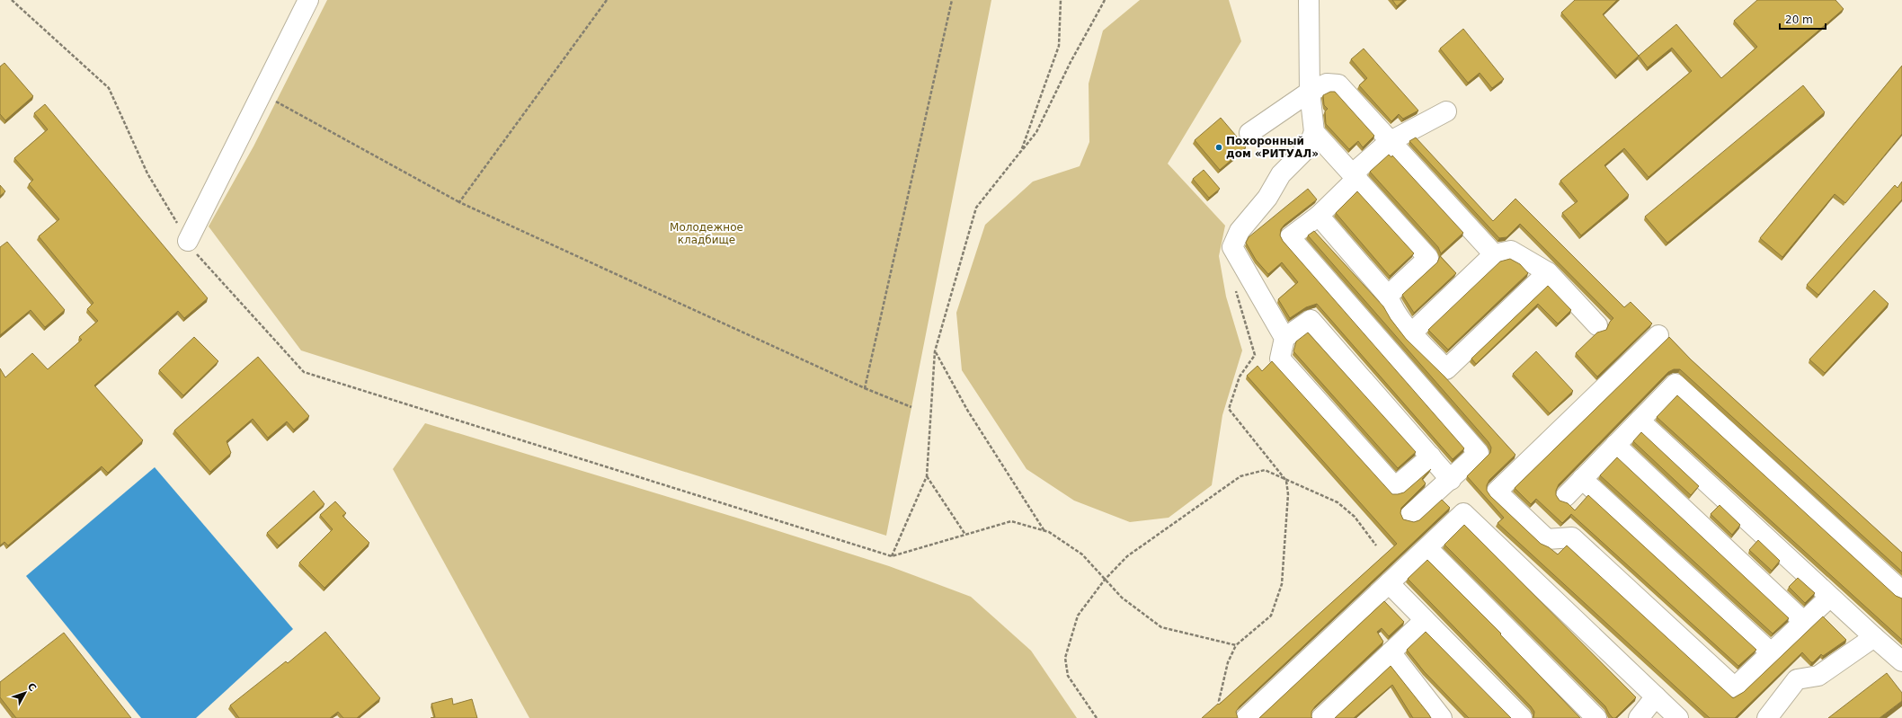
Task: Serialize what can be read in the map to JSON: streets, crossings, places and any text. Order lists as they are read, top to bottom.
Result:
{
  "parks": ["Молодежное кладбище"],
  "places": ["Похоронный дом «РИТУАЛ»"],
  "scale_bar": "20 m",
  "north": "top right"
}
